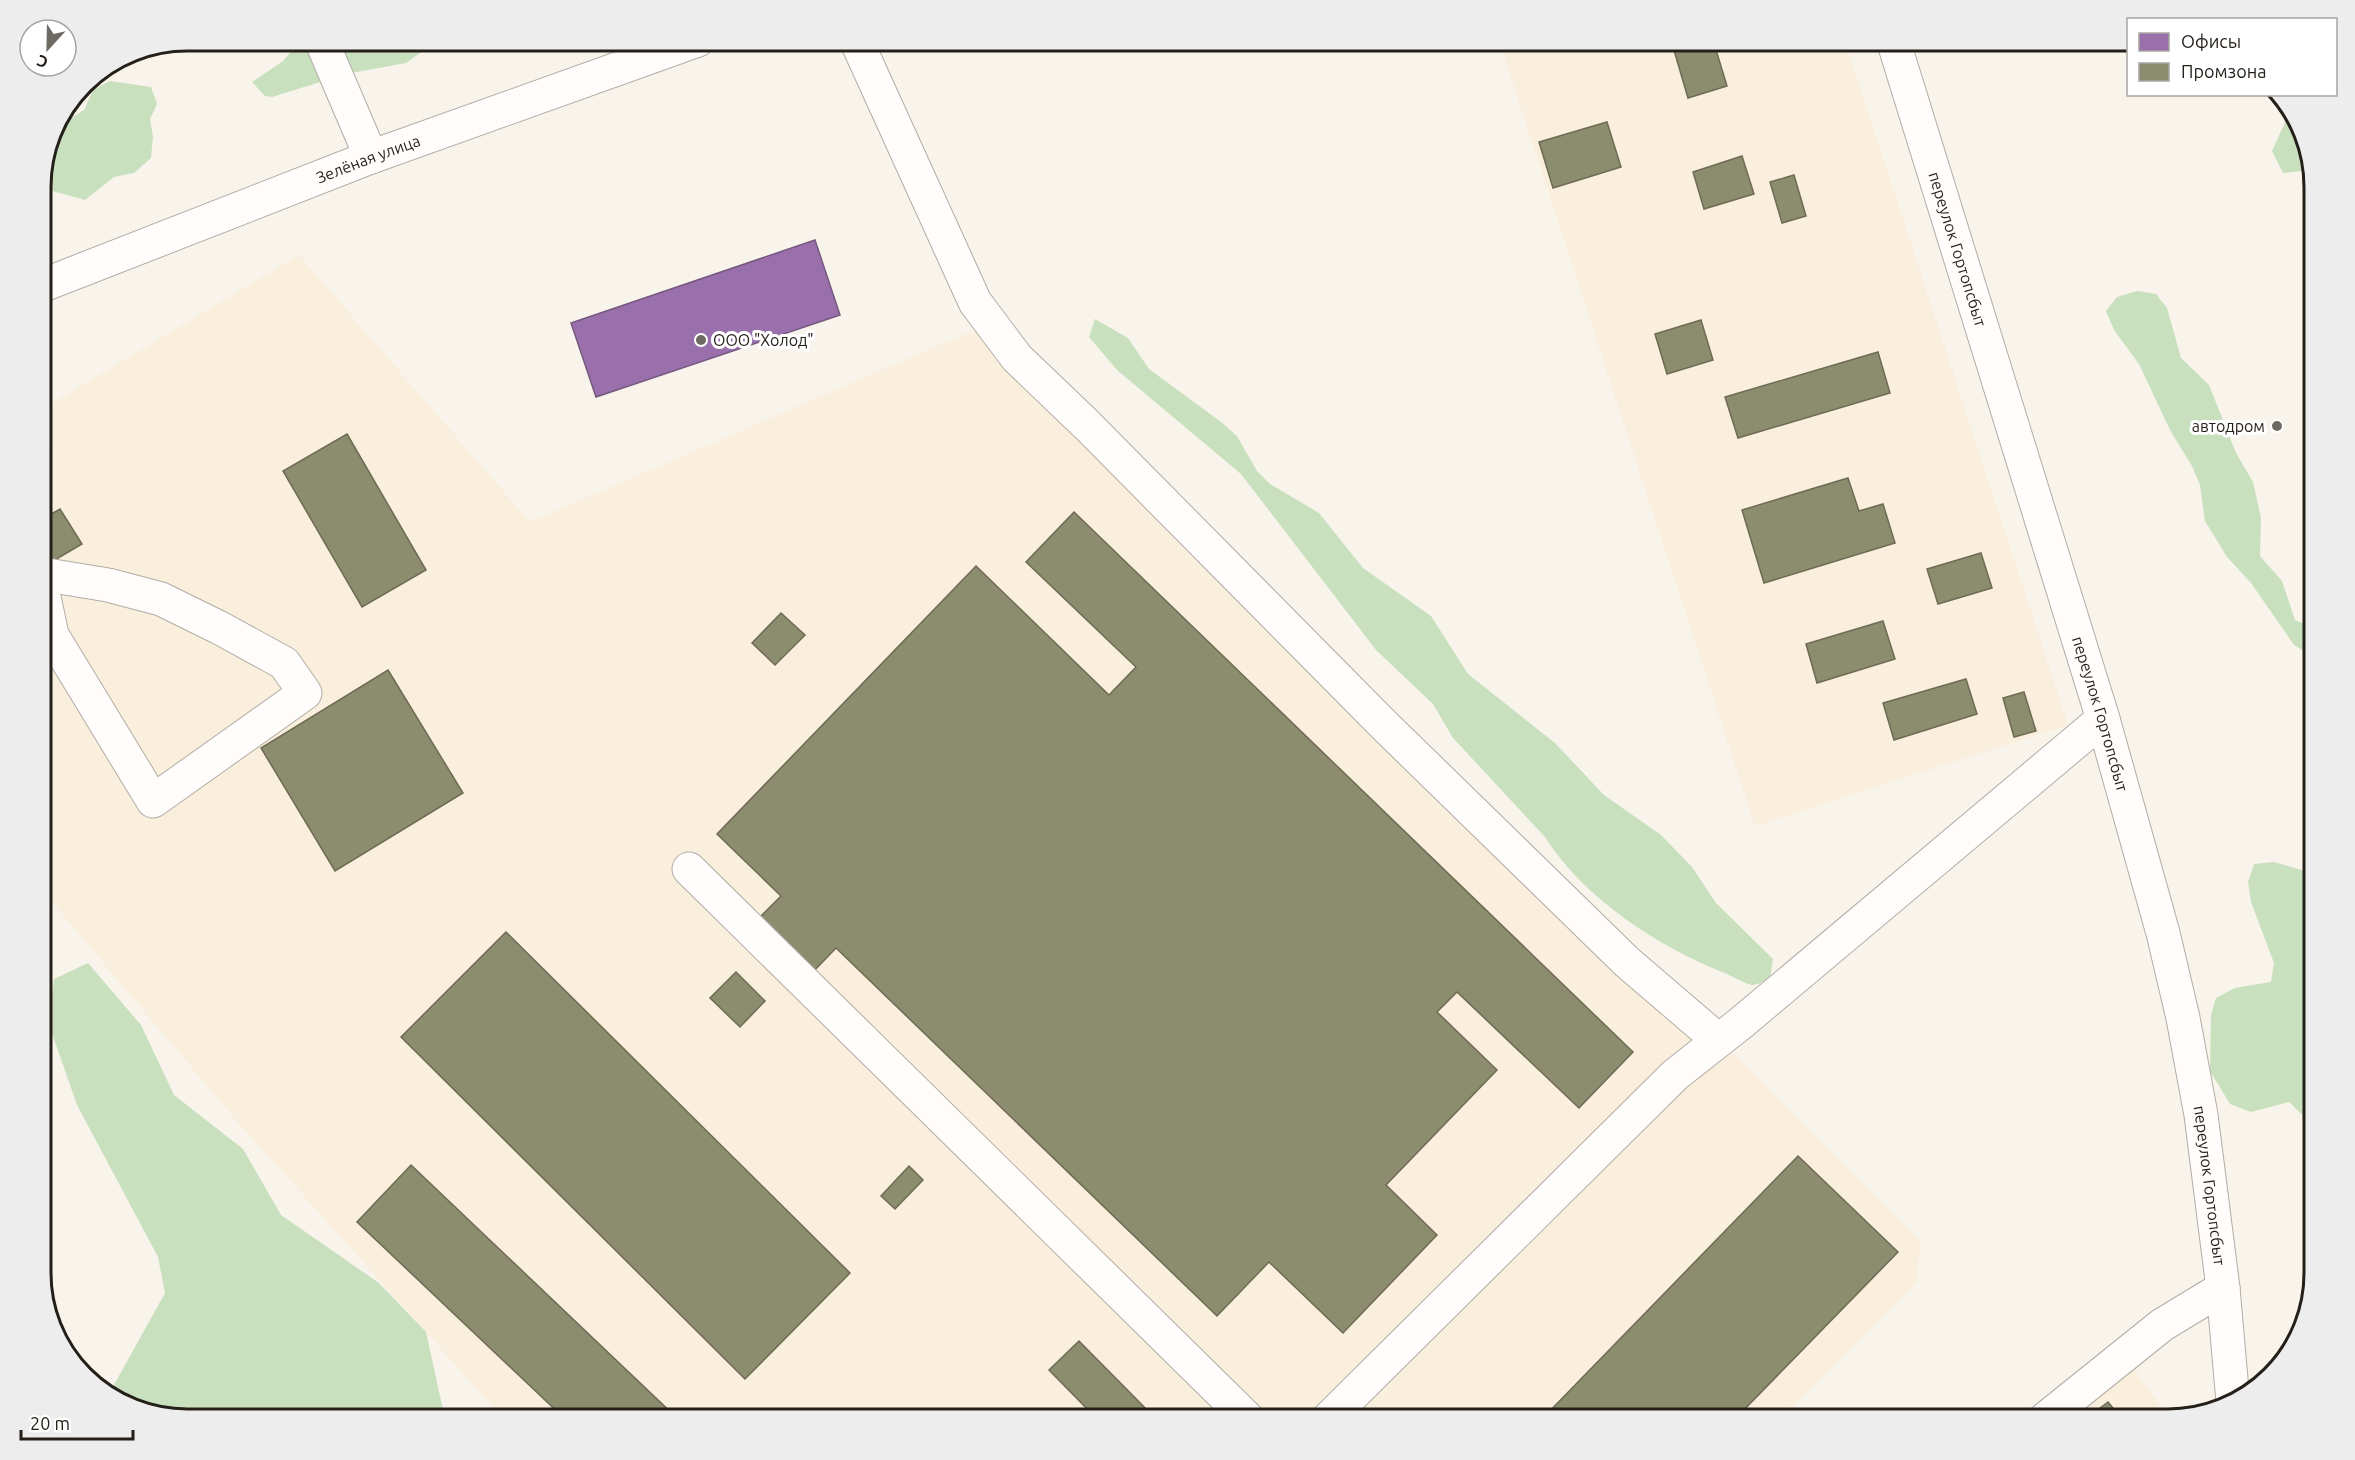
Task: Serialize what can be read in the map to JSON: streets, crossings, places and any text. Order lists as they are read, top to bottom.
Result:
{
  "streets": {
    "street": ["Зелёная улица", "переулок Гортопсбыт"]
  },
  "places": ["ООО \"Холод\"", "автодром"],
  "legend": ["Офисы", "Промзона"],
  "scale_bar": "20 m",
  "north": "bottom"
}
